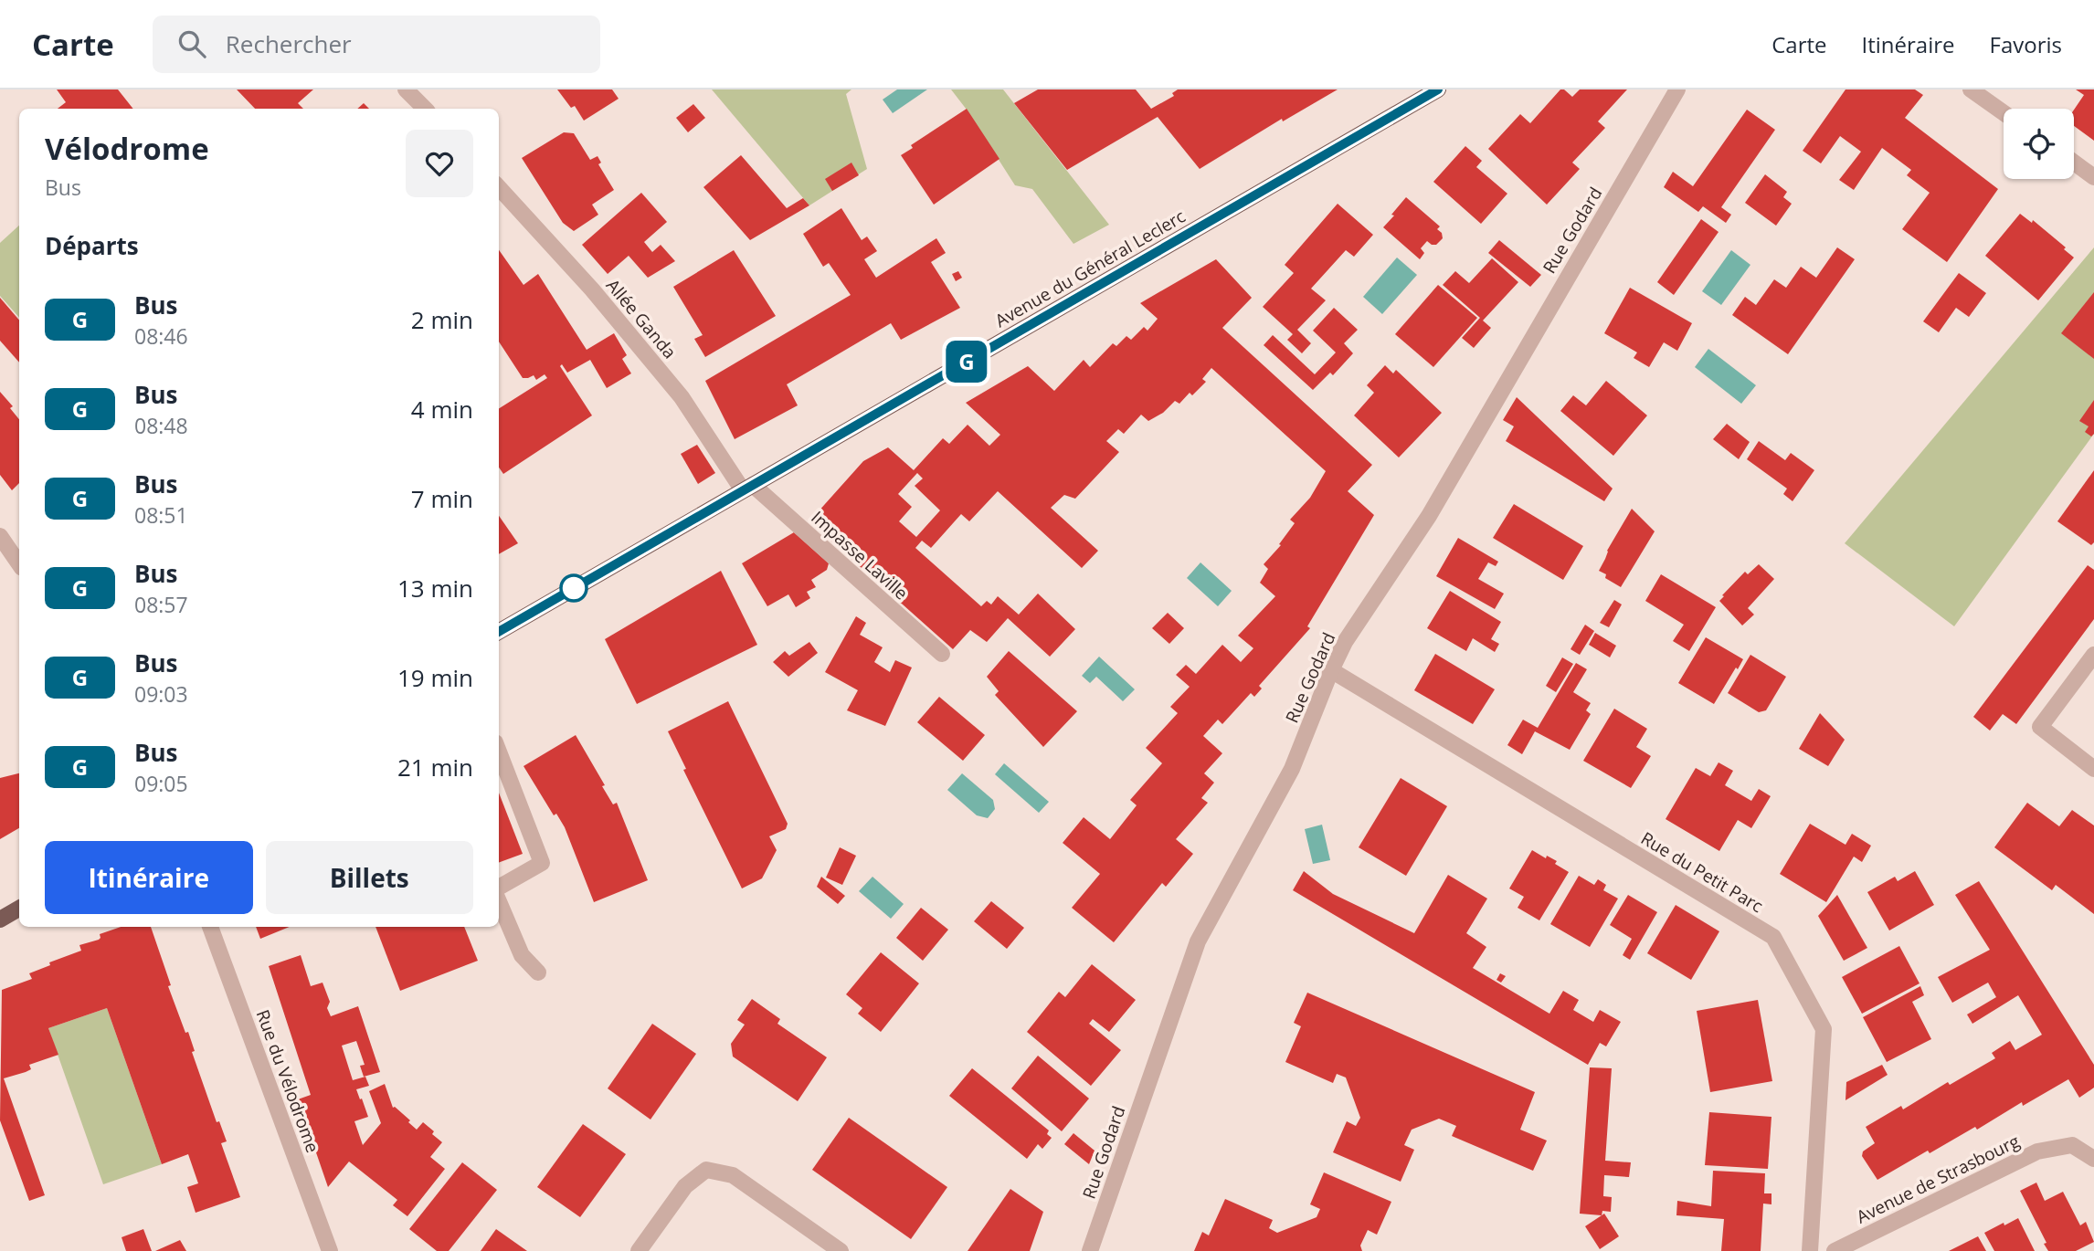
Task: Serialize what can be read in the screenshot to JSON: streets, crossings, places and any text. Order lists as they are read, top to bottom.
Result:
{
  "streets": {
    "main road": ["Avenue du Général Leclerc"],
    "street": [
      "Rue Godard",
      "Allée Ganda",
      "Impasse Laville",
      "Rue du Petit Parc",
      "Rue du Vélodrome",
      "Avenue de Strasbourg"
    ]
  },
  "crossings": [
    ["Rue Godard", "Rue du Petit Parc"],
    ["Avenue du Général Leclerc", "Allée Ganda"],
    ["Avenue du Général Leclerc", "Impasse Laville"],
    ["Allée Ganda", "Impasse Laville"]
  ],
  "lines": ["bus line G"],
  "page": {
    "header": "Carte",
    "search": "Rechercher",
    "nav": ["Carte", "Itinéraire", "Favoris"],
    "on_map": "G",
    "heading": [
      ["Vélodrome", "Bus"],
      "Départs"
    ],
    "list": [
      {
        "mark": "G",
        "name": "Bus",
        "note": "08:46",
        "value": "2 min"
      },
      {
        "mark": "G",
        "name": "Bus",
        "note": "08:48",
        "value": "4 min"
      },
      {
        "mark": "G",
        "name": "Bus",
        "note": "08:51",
        "value": "7 min"
      },
      {
        "mark": "G",
        "name": "Bus",
        "note": "08:57",
        "value": "13 min"
      },
      {
        "mark": "G",
        "name": "Bus",
        "note": "09:03",
        "value": "19 min"
      },
      {
        "mark": "G",
        "name": "Bus",
        "note": "09:05",
        "value": "21 min"
      }
    ],
    "buttons": ["Itinéraire", "Billets"]
  }
}
